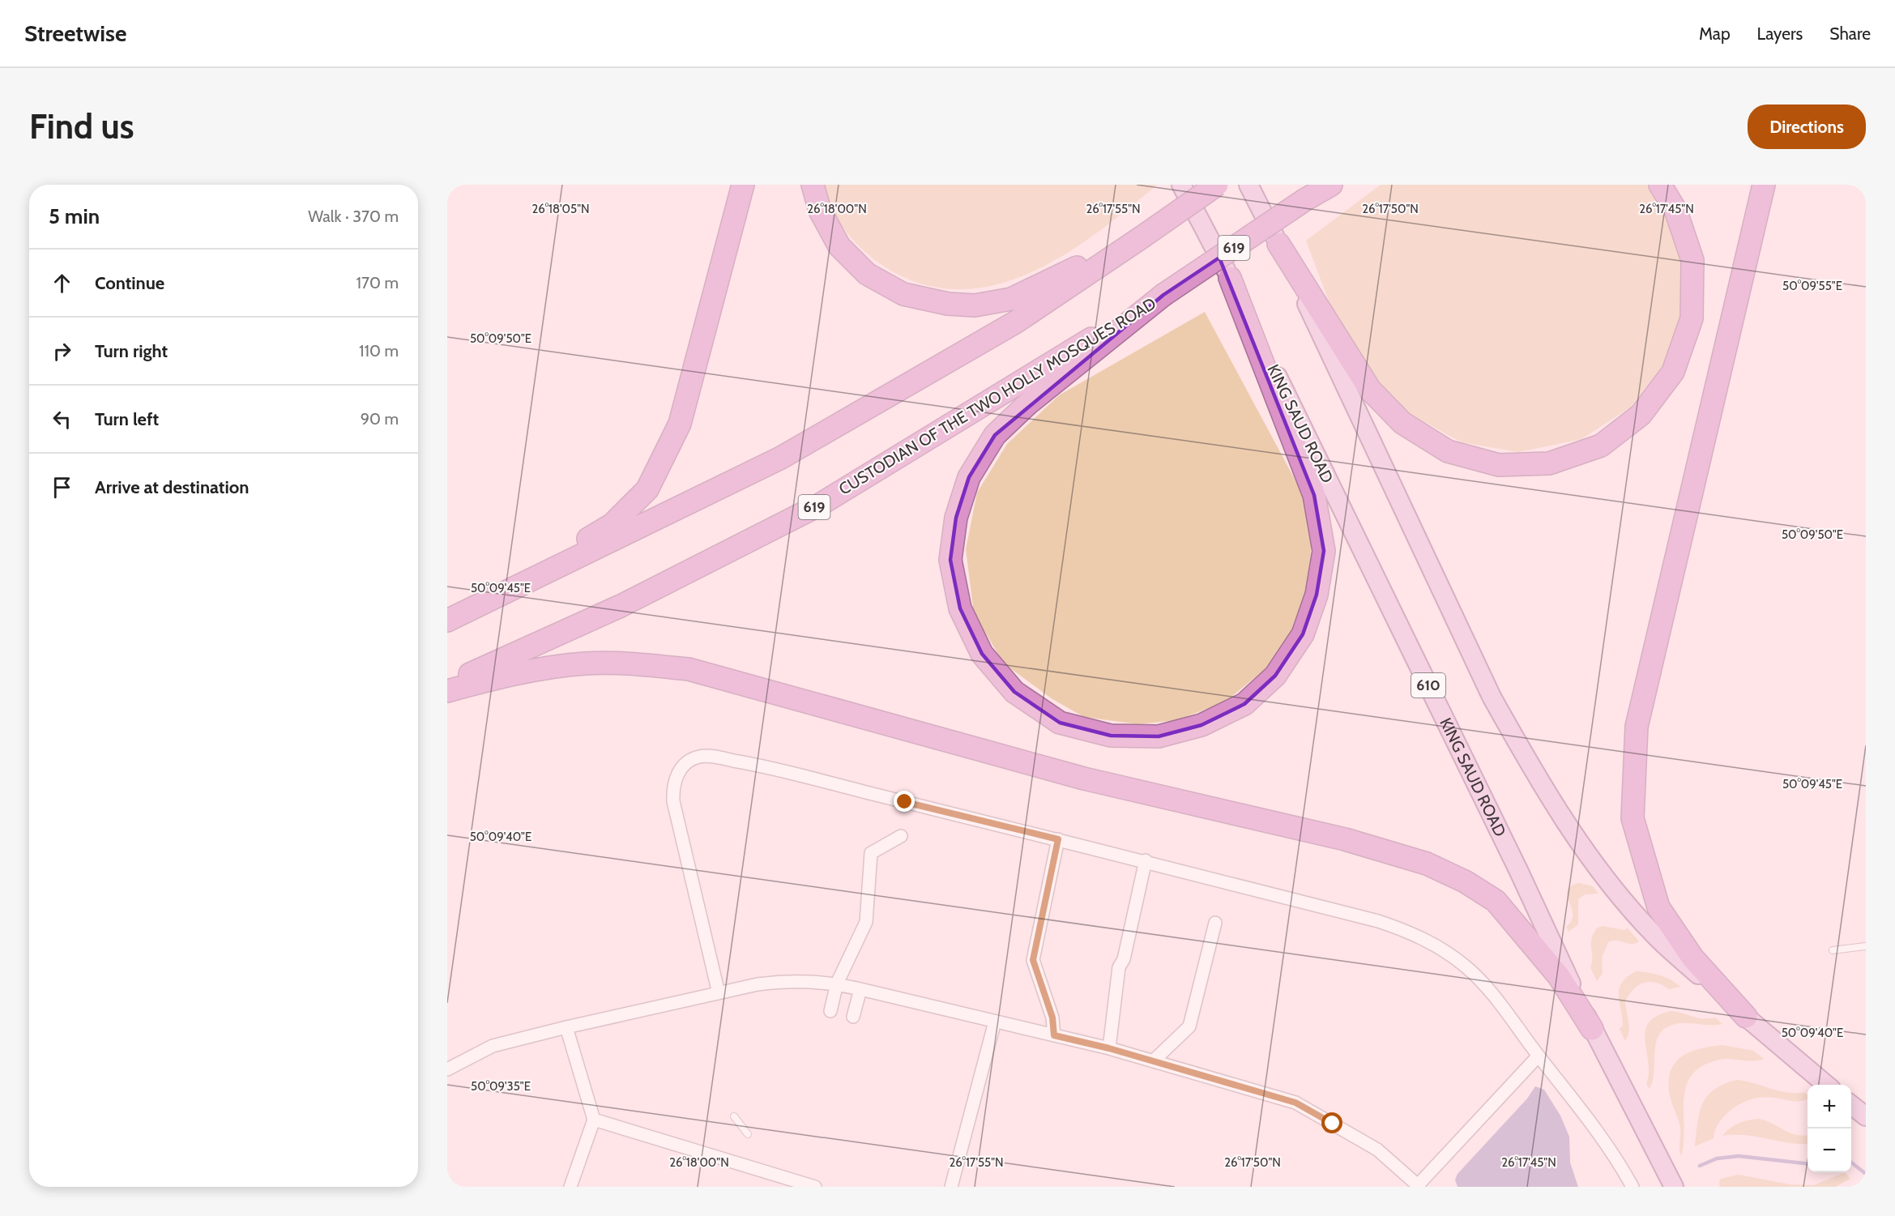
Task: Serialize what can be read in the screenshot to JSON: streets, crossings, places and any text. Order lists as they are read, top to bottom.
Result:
{
  "streets": {
    "highway": ["619", "CUSTODIAN OF THE TWO HOLLY MOSQUES ROAD"],
    "main road": ["KING SAUD ROAD", "610"]
  },
  "page": {
    "header": "Streetwise",
    "nav": ["Map", "Layers", "Share"],
    "buttons": "Directions",
    "title": "Find us",
    "heading": ["5 min", "Walk · 370 m"],
    "list": [
      ["Continue", "170 m"],
      ["Turn right", "110 m"],
      ["Turn left", "90 m"],
      "Arrive at destination"
    ],
    "map_buttons": ["+", "−"]
  },
  "coordinates": [
    "26°18'05\"N",
    "26°18'00\"N",
    "26°17'55\"N",
    "26°17'50\"N",
    "26°17'45\"N",
    "50°09'55\"E",
    "50°09'50\"E",
    "50°09'45\"E",
    "50°09'40\"E",
    "50°09'35\"E"
  ]
}
